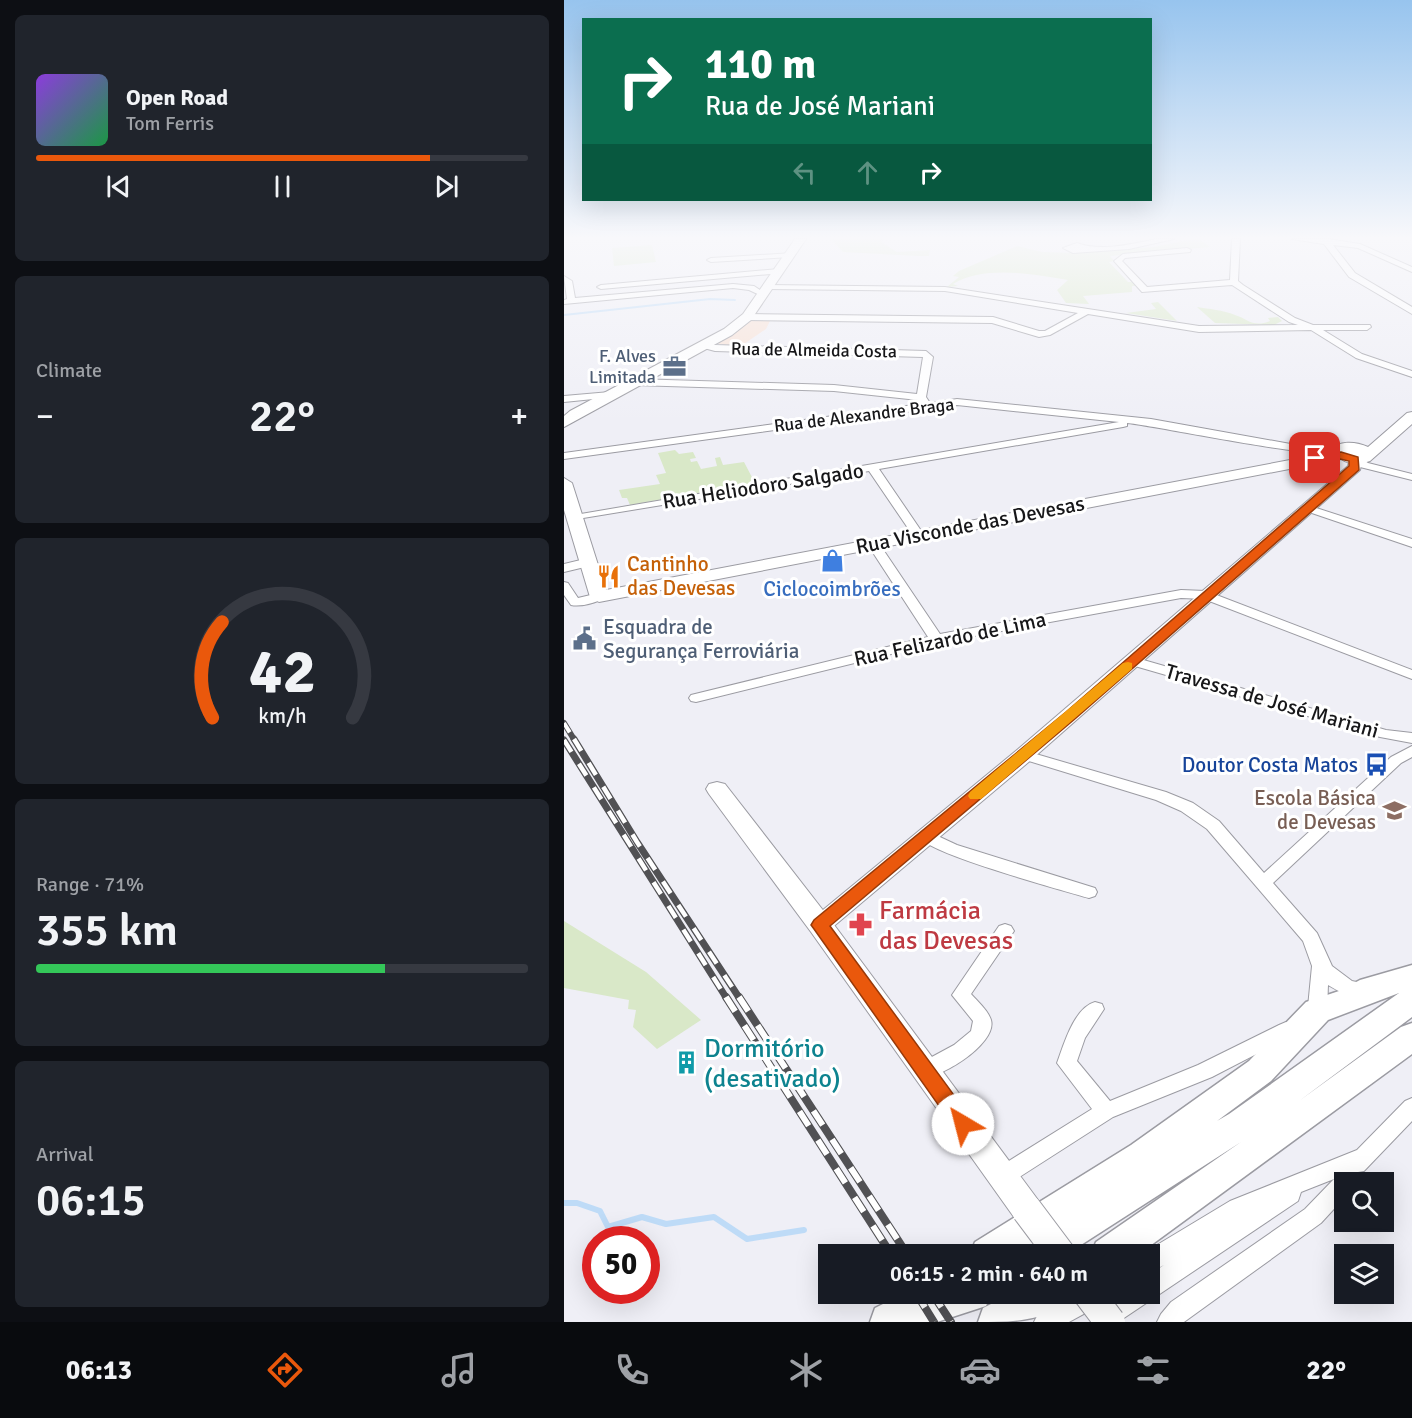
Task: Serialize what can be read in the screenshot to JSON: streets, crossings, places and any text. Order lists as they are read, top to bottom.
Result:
{
  "streets": {
    "main road": ["Rua Visconde das Devesas"],
    "street": [
      "Rua de Almeida Costa",
      "Rua de Alexandre Braga",
      "Rua Heliodoro Salgado",
      "Rua Felizardo de Lima",
      "Travessa de José Mariani"
    ]
  },
  "crossings": [
    ["Rua de Almeida Costa", "Rua de Alexandre Braga"],
    ["Rua de Alexandre Braga", "Rua Visconde das Devesas"],
    ["Rua Heliodoro Salgado", "Rua Visconde das Devesas"]
  ],
  "places": {
    "office": ["F. Alves Limitada"],
    "shop": ["Ciclocoimbrões"],
    "restaurant": ["Cantinho das Devesas"],
    "public building": ["Esquadra de Segurança Ferroviária"],
    "bus stop": ["Doutor Costa Matos"],
    "school or university": ["Escola Básica de Devesas"],
    "pharmacy": ["Farmácia das Devesas"],
    "building": ["Dormitório (desativado)"]
  },
  "page": {
    "turn": ["110 m", "Rua de José Mariani"],
    "song": ["Open Road", "Tom Ferris"],
    "tile": [
      "Climate",
      ["Range · 71%", "355 km"],
      ["Arrival", "06:15"]
    ],
    "heat": ["−", "22°", "+"],
    "limit": "50",
    "trip": "06:15 · 2 min · 640 m",
    "tabs": ["06:13", "22°"],
    "gauge": ["42", "km/h"]
  }
}
